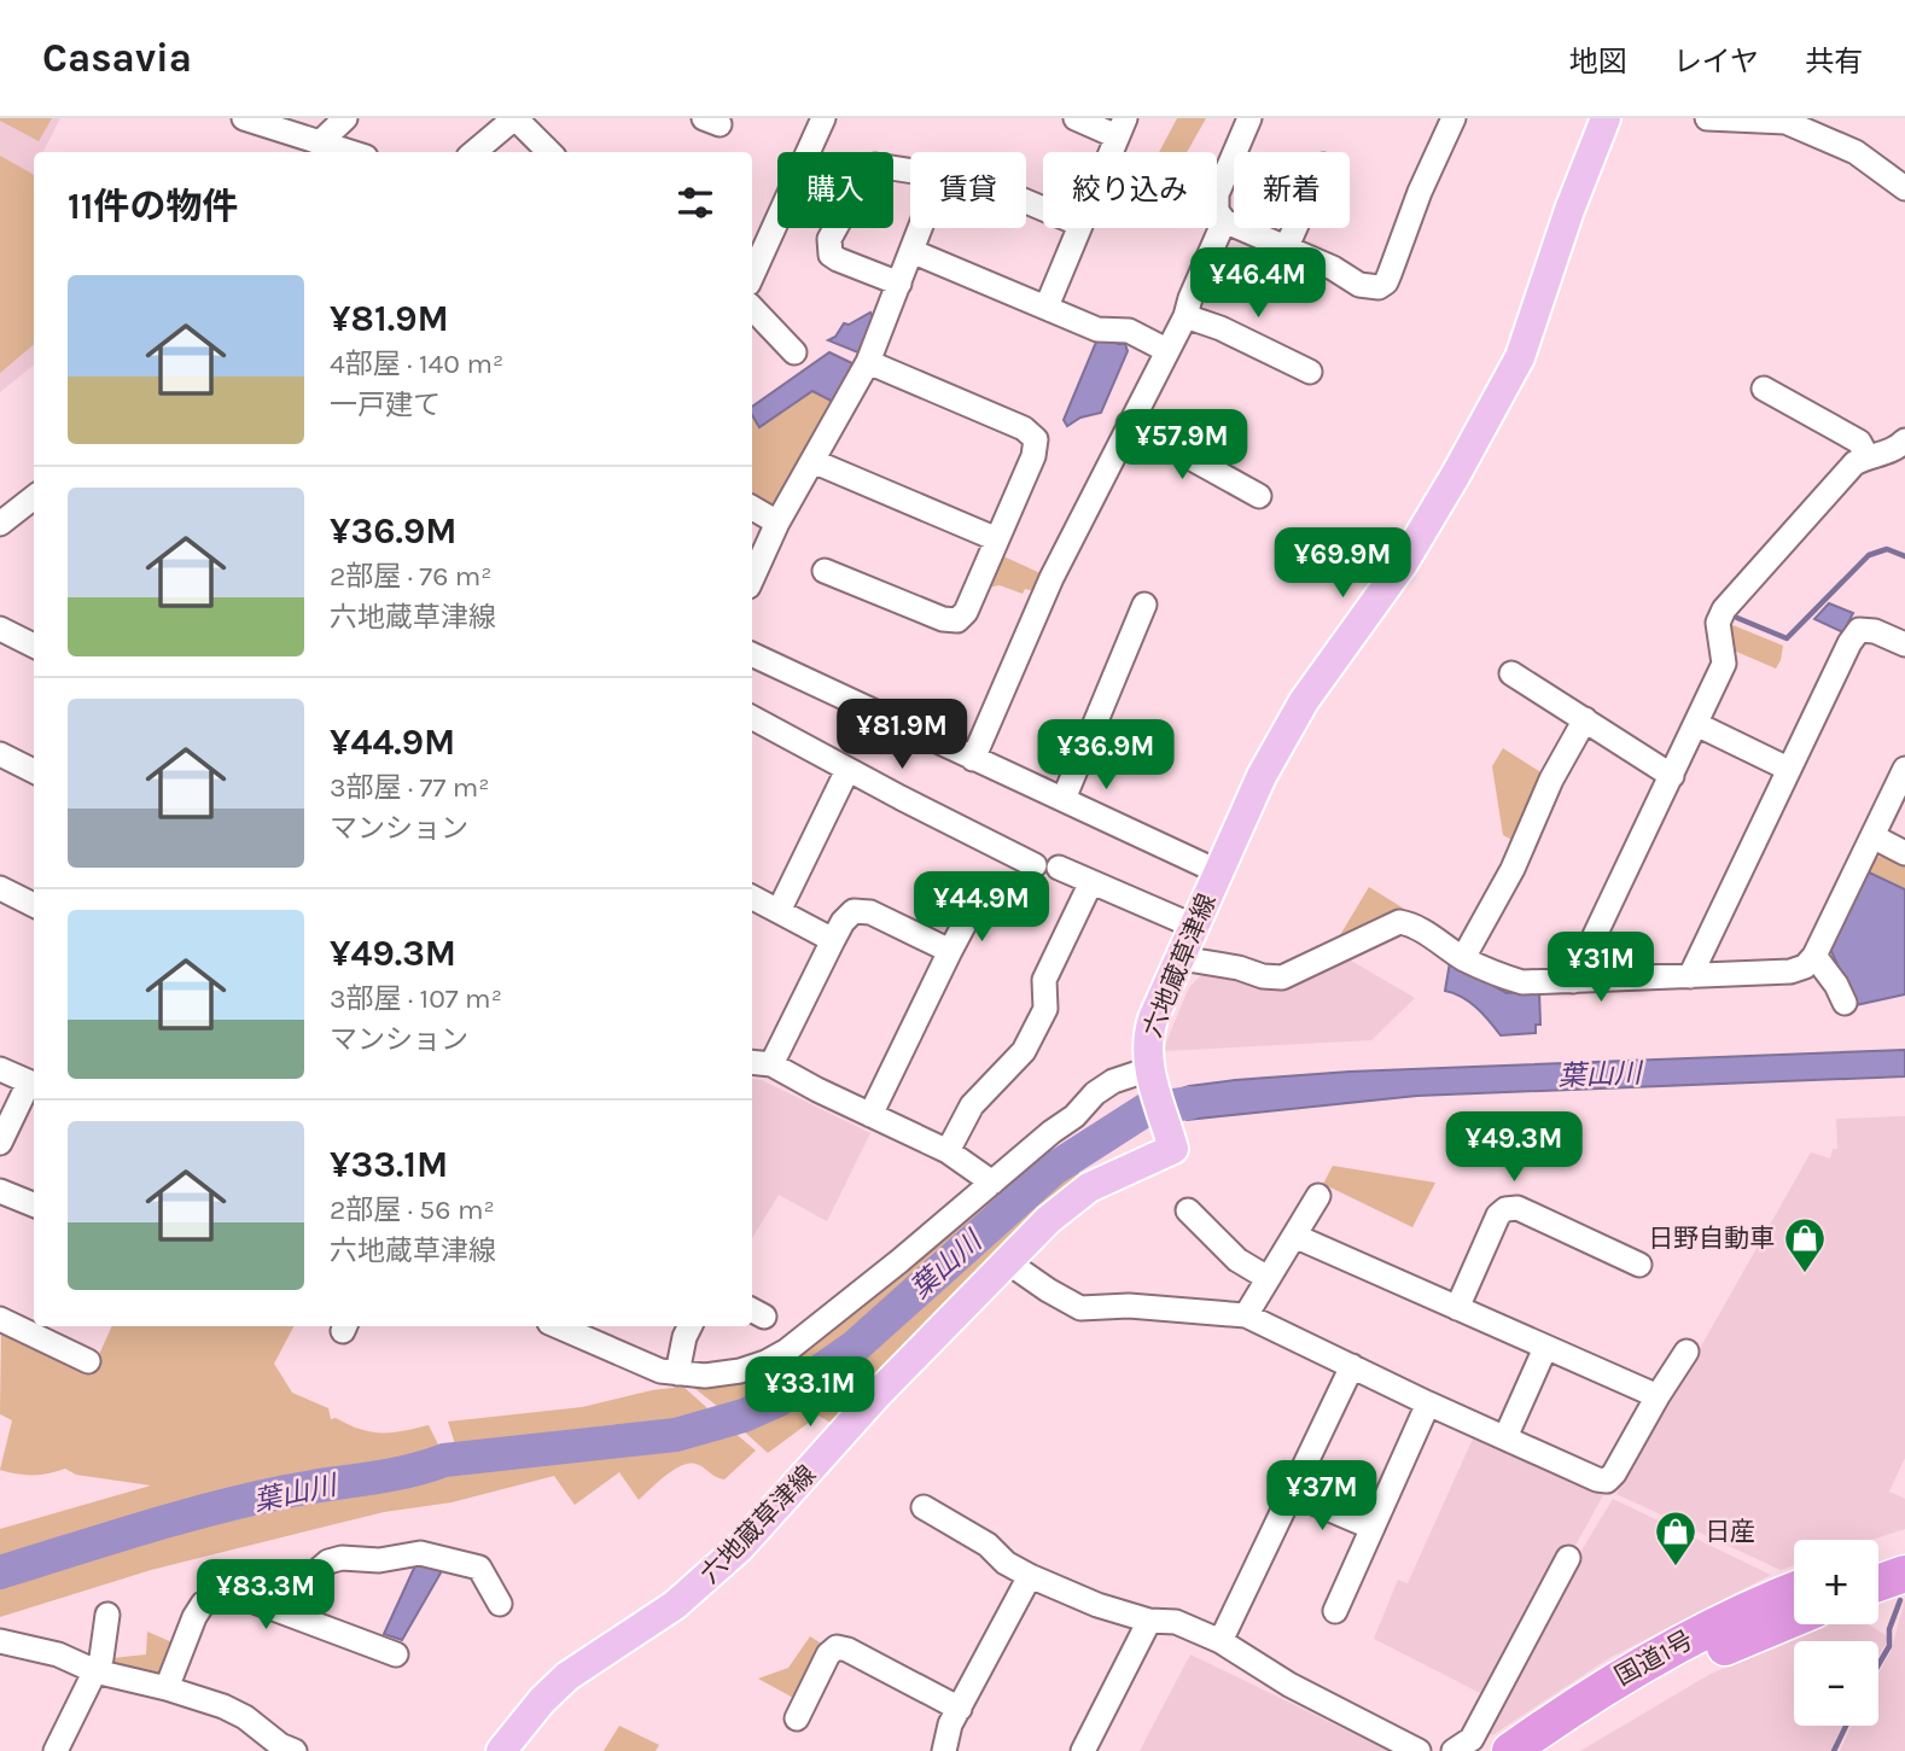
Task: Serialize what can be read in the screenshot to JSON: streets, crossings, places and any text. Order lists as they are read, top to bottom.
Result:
{
  "streets": {
    "highway": ["国道1号"],
    "main road": ["六地蔵草津線"]
  },
  "water": ["葉山川"],
  "places": {
    "shop": ["日野自動車", "日産"]
  },
  "page": {
    "header": "Casavia",
    "nav": ["地図", "レイヤ", "共有"],
    "chip": [
      "購入",
      "賃貸",
      "絞り込み",
      "新着"
    ],
    "heading": "11件の物件",
    "price": [
      "¥46.4M",
      "¥57.9M",
      "¥69.9M",
      "¥81.9M",
      "¥36.9M",
      "¥44.9M",
      "¥31M",
      "¥49.3M",
      "¥33.1M",
      "¥37M",
      "¥83.3M"
    ],
    "list": [
      {
        "name": "¥81.9M",
        "note": "4部屋 · 140 m² · 一戸建て"
      },
      {
        "name": "¥36.9M",
        "note": "2部屋 · 76 m² · 六地蔵草津線"
      },
      {
        "name": "¥44.9M",
        "note": "3部屋 · 77 m² · マンション"
      },
      {
        "name": "¥49.3M",
        "note": "3部屋 · 107 m² · マンション"
      },
      {
        "name": "¥33.1M",
        "note": "2部屋 · 56 m² · 六地蔵草津線"
      }
    ],
    "map_buttons": ["+", "−"]
  }
}
